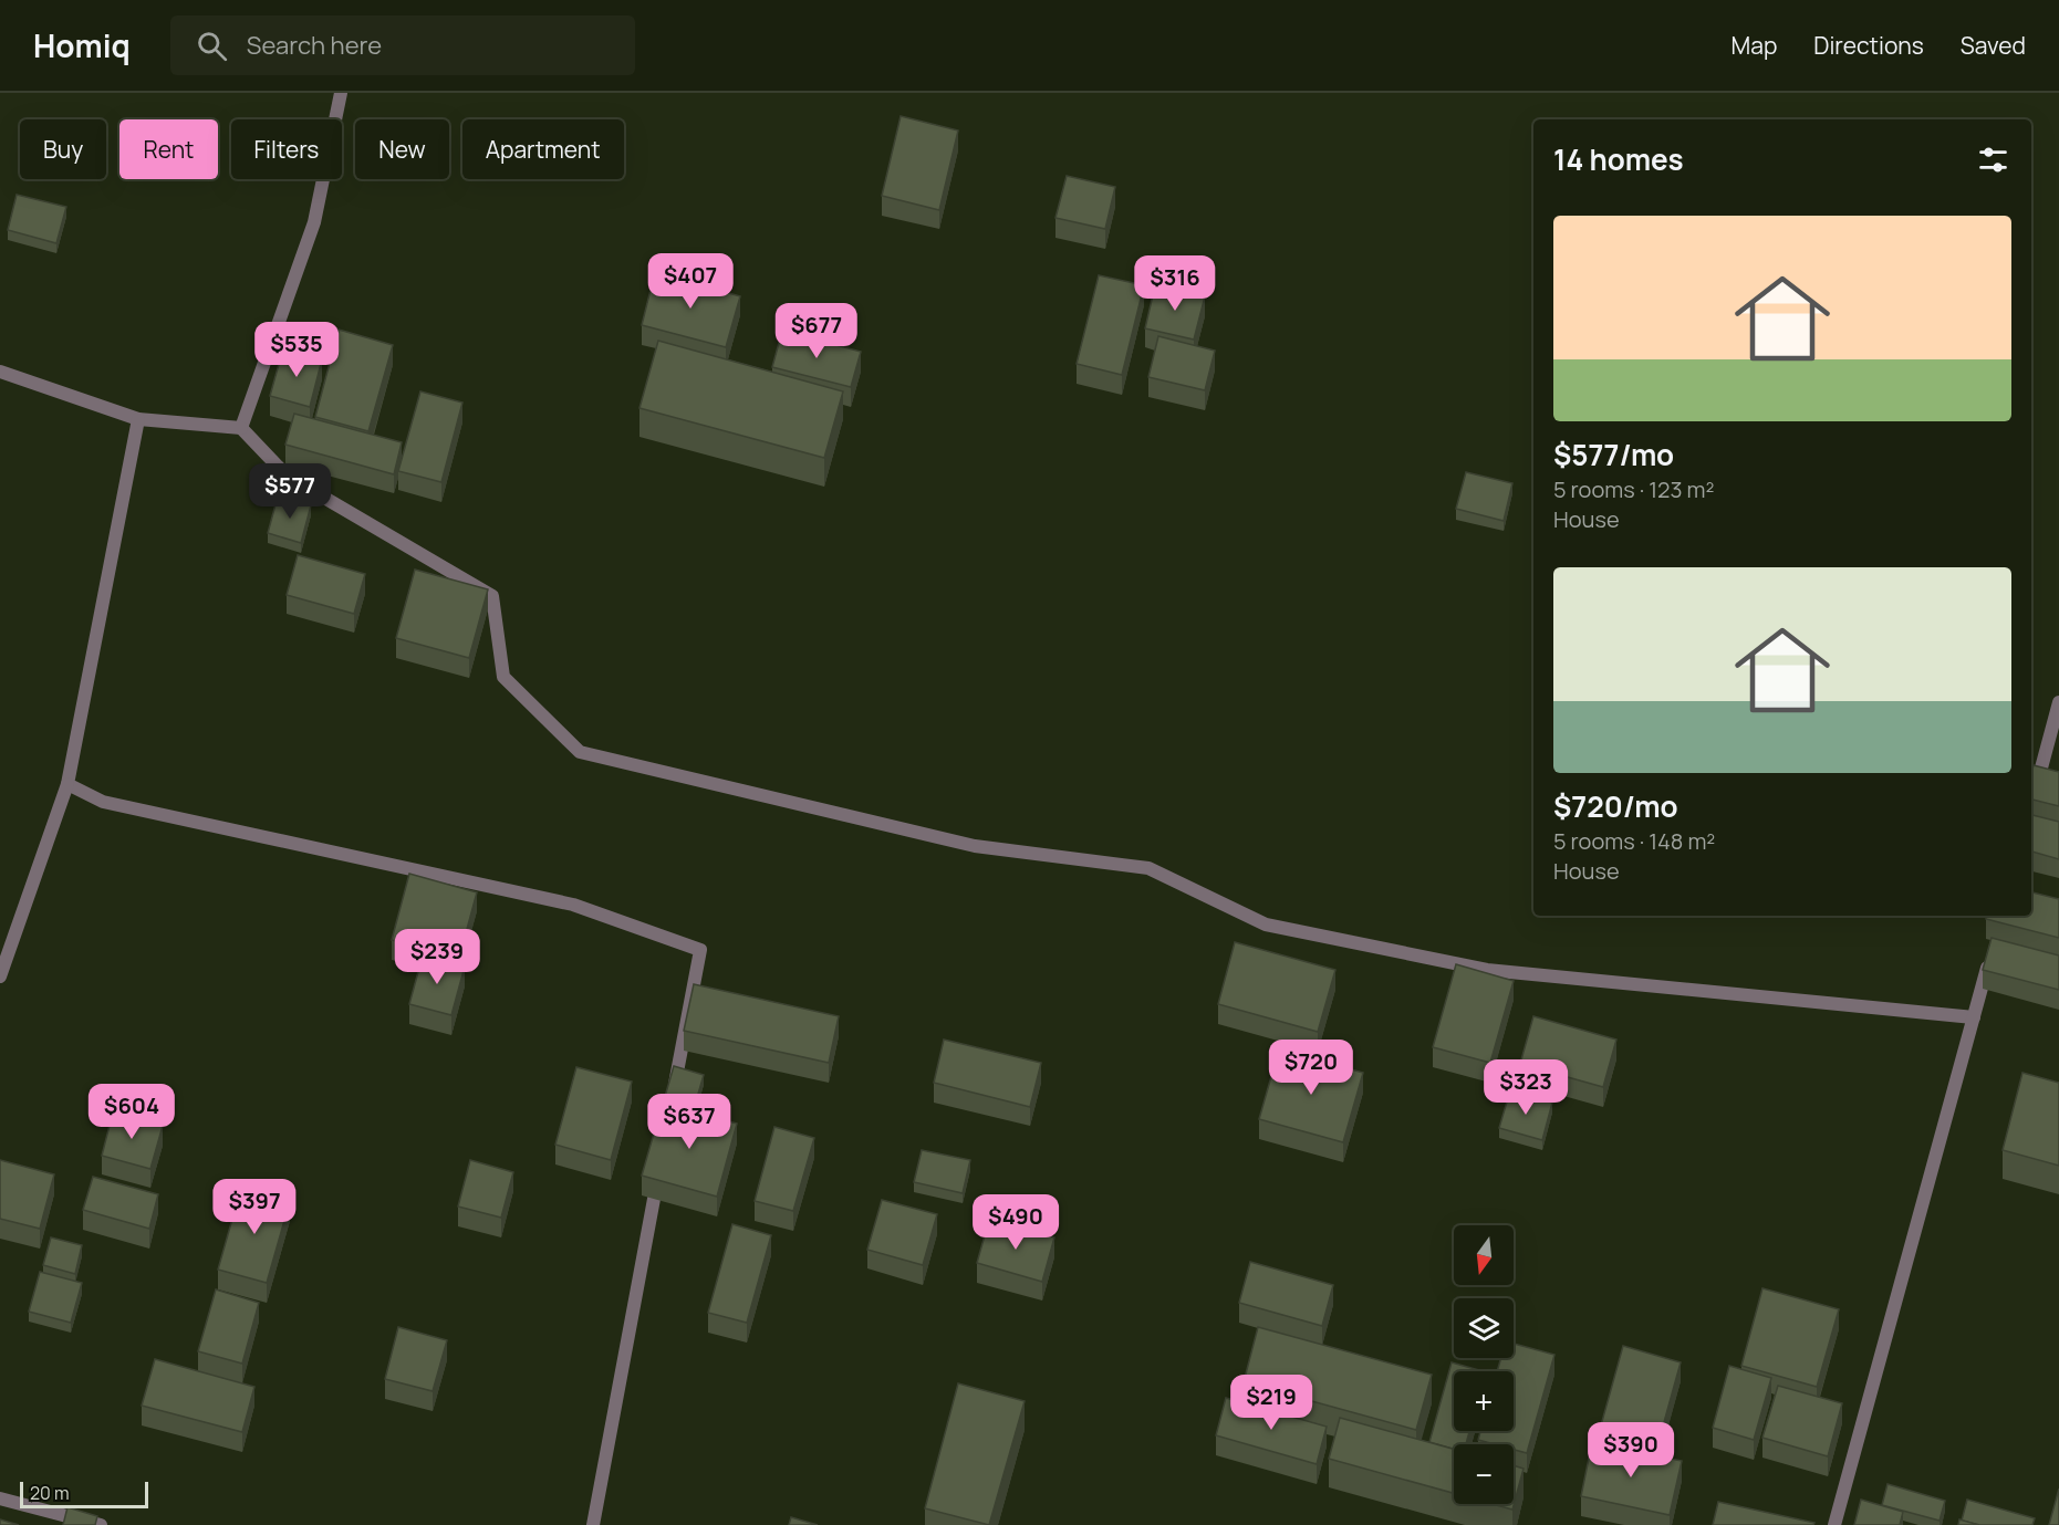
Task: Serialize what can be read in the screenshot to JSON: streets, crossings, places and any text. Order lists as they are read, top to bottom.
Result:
{
  "scale_bar": "20 m",
  "north": "bottom",
  "page": {
    "header": "Homiq",
    "search": "Search here",
    "nav": ["Map", "Directions", "Saved"],
    "chip": [
      "Buy",
      "Rent",
      "Filters",
      "New",
      "Apartment"
    ],
    "heading": "14 homes",
    "list": [
      {
        "name": "$577/mo",
        "note": "5 rooms · 123 m² · House"
      },
      {
        "name": "$720/mo",
        "note": "5 rooms · 148 m² · House"
      }
    ],
    "price": [
      "$407",
      "$316",
      "$677",
      "$535",
      "$577",
      "$239",
      "$720",
      "$323",
      "$604",
      "$637",
      "$397",
      "$490",
      "$219",
      "$390"
    ],
    "map_buttons": ["+", "−"],
    "scale": "20 m"
  }
}
